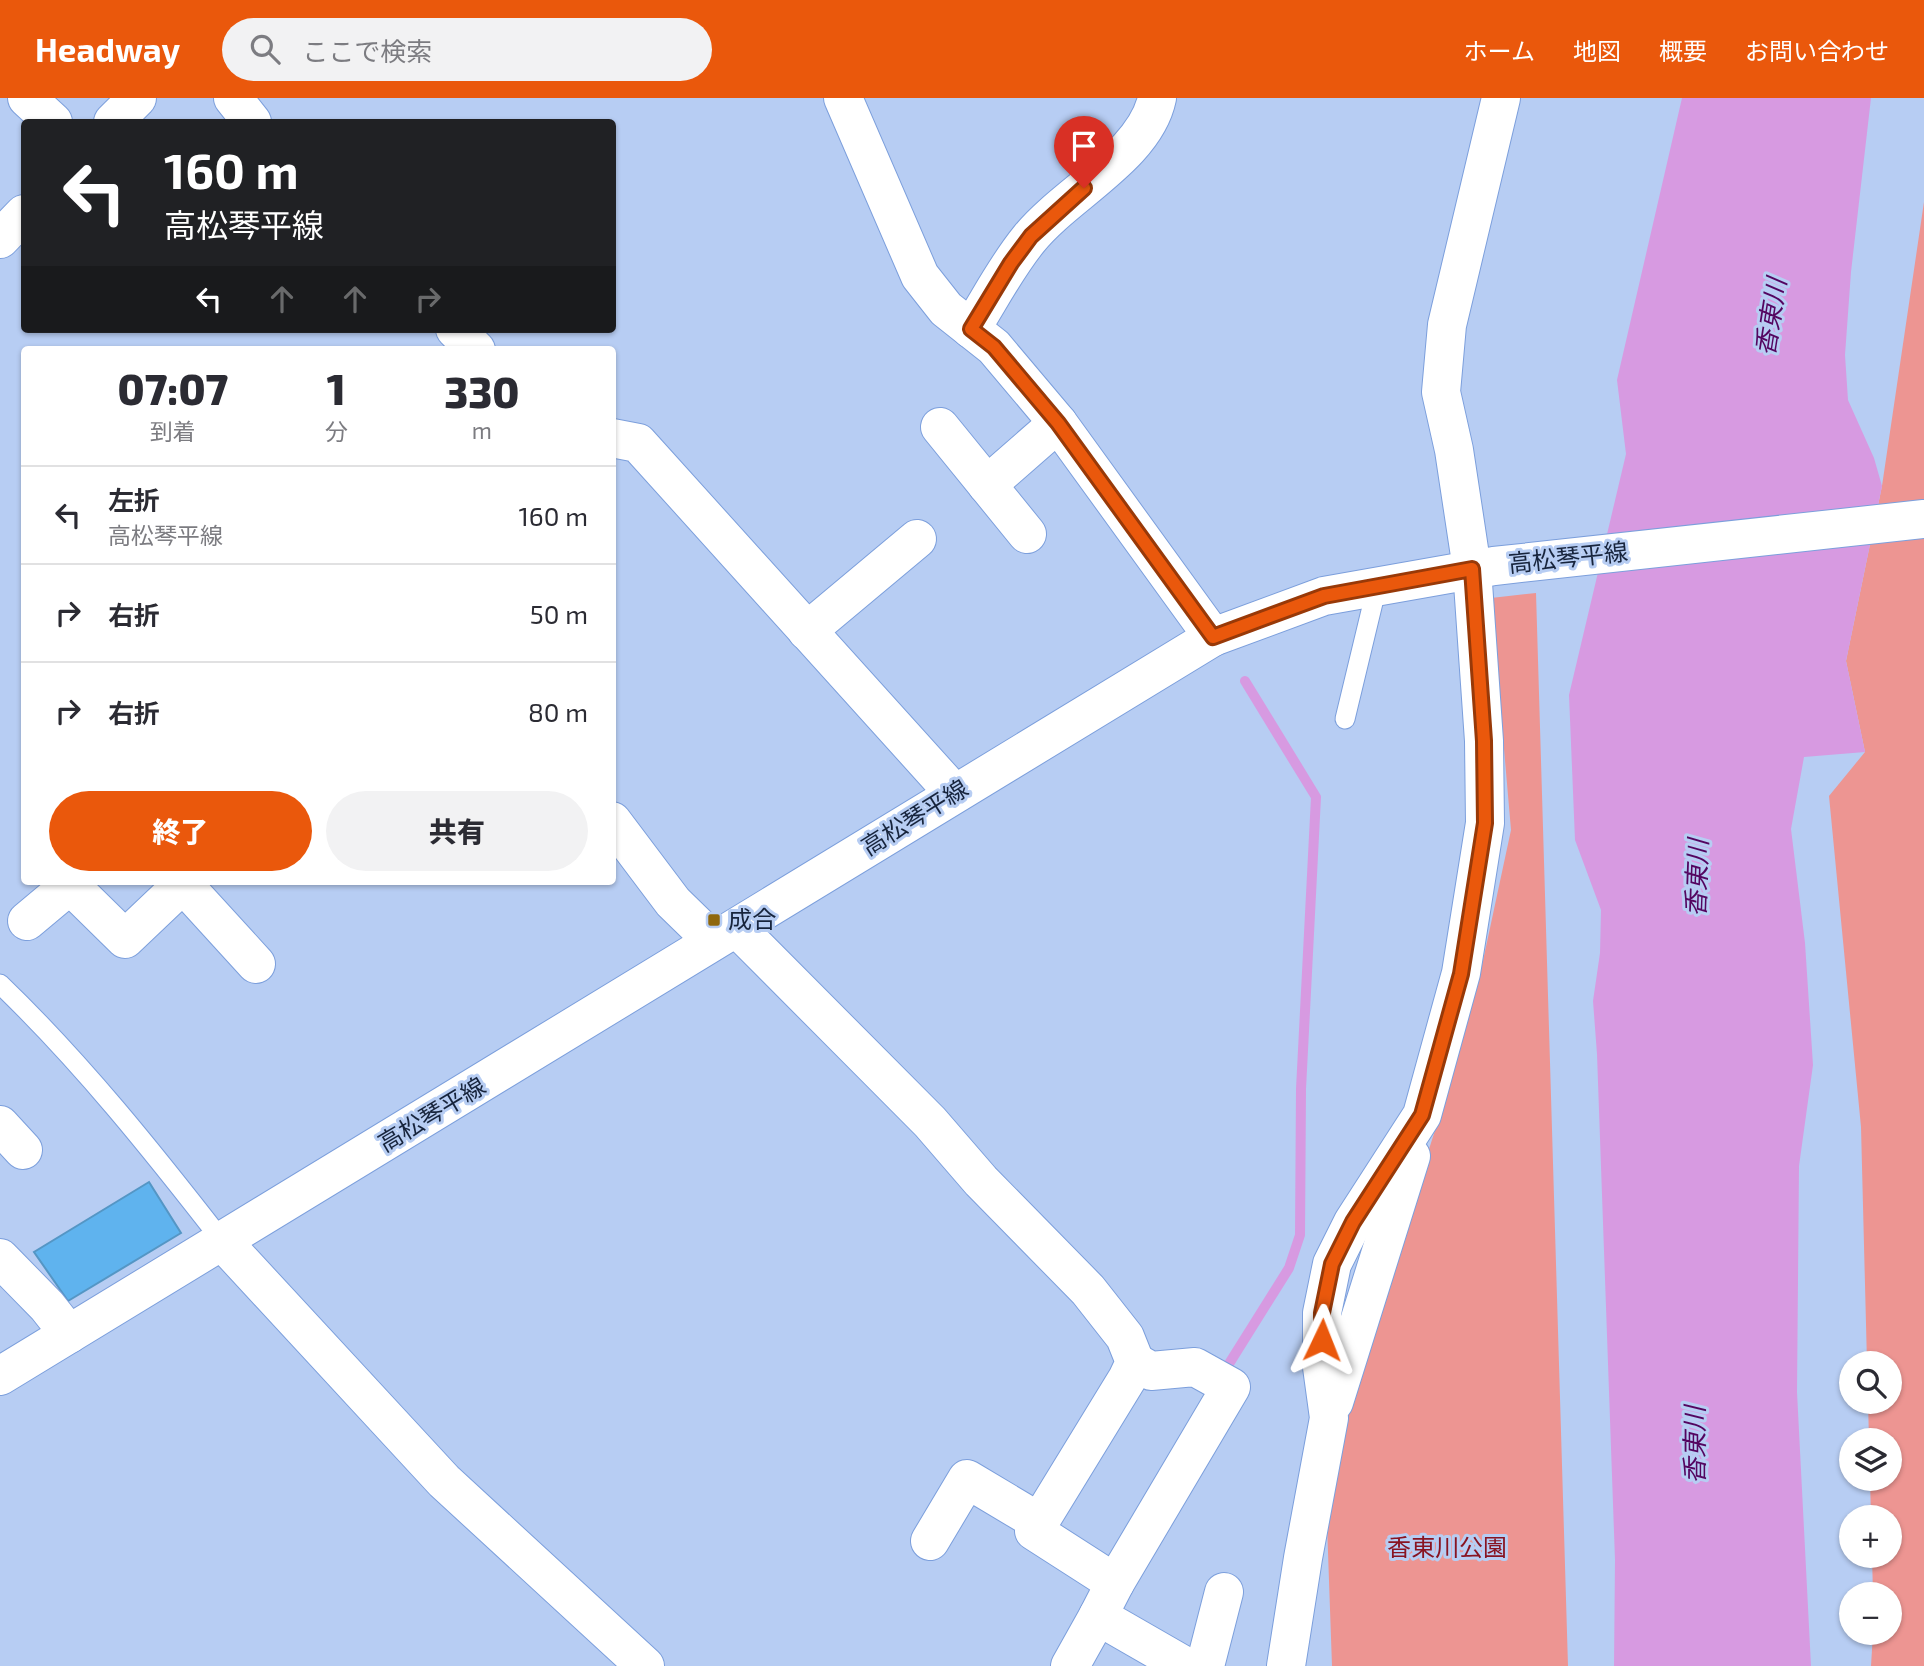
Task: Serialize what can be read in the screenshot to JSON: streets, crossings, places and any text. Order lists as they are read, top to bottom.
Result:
{
  "streets": {
    "street": ["高松琴平線"]
  },
  "water": ["香東川"],
  "parks": ["香東川公園"],
  "places": {
    "transit": ["成合"]
  },
  "page": {
    "header": "Headway",
    "search": "ここで検索",
    "nav": [
      "ホーム",
      "地図",
      "概要",
      "お問い合わせ"
    ],
    "turn": ["160 m", "高松琴平線"],
    "eta": [
      "07:07",
      "到着",
      "1",
      "分",
      "330",
      "m"
    ],
    "list": [
      {
        "name": "左折",
        "note": "高松琴平線",
        "value": "160 m"
      },
      {
        "name": "右折",
        "value": "50 m"
      },
      {
        "name": "右折",
        "value": "80 m"
      }
    ],
    "buttons": ["終了", "共有"],
    "map_buttons": ["+", "−"]
  }
}
